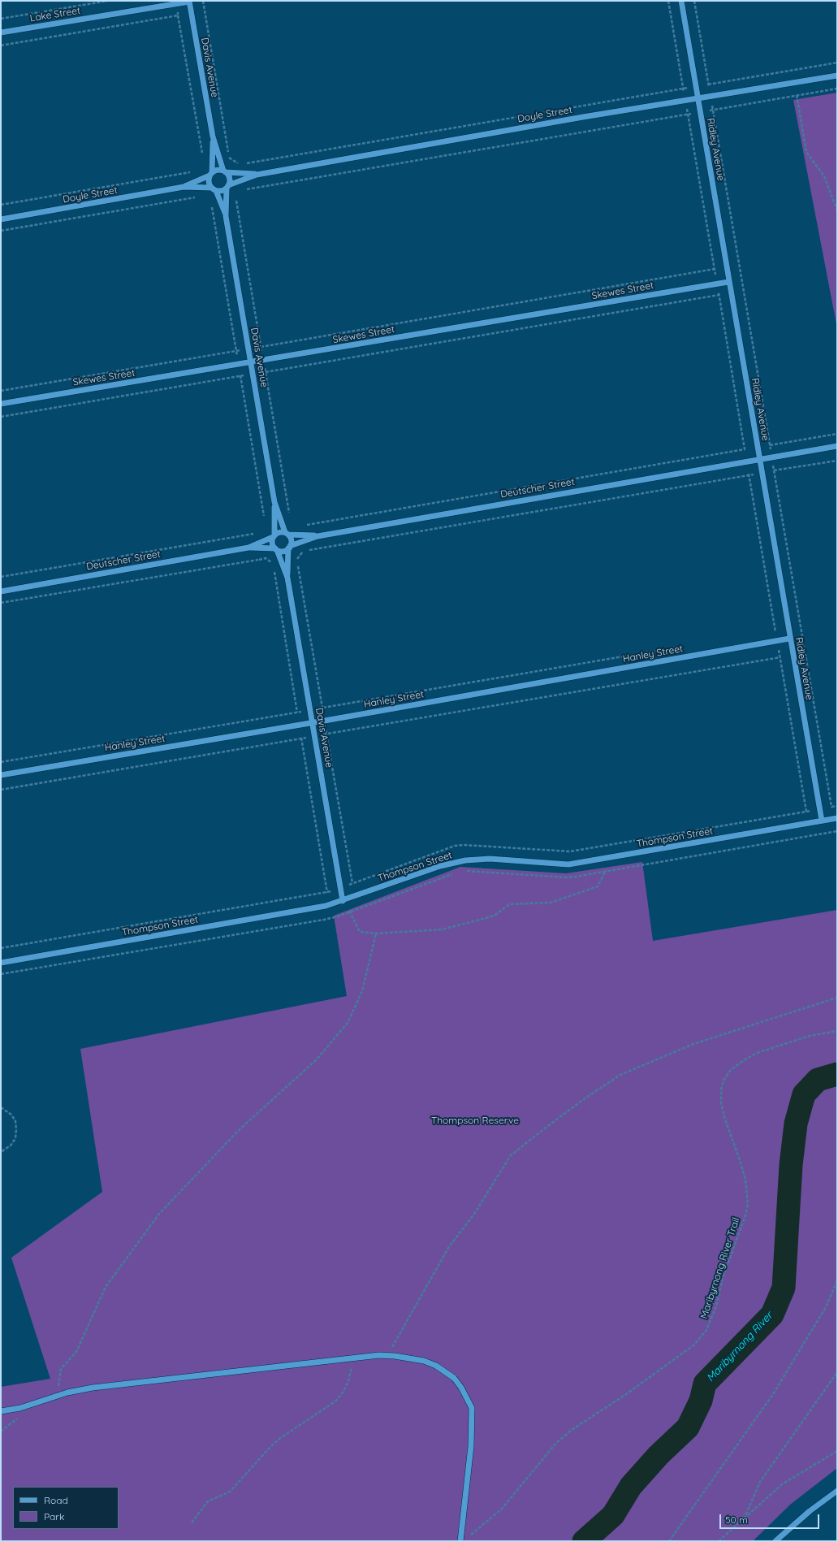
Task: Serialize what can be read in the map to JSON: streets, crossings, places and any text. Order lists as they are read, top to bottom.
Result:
{
  "streets": {
    "street": [
      "Lake Street",
      "Davis Avenue",
      "Doyle Street",
      "Ridley Avenue",
      "Skewes Street",
      "Deutscher Street",
      "Hanley Street",
      "Thompson Street"
    ],
    "path": ["Maribyrnong River Trail"]
  },
  "crossings": [
    ["Lake Street", "Davis Avenue"],
    ["Davis Avenue", "Doyle Street"],
    ["Davis Avenue", "Skewes Street"],
    ["Davis Avenue", "Deutscher Street"],
    ["Davis Avenue", "Hanley Street"],
    ["Davis Avenue", "Thompson Street"],
    ["Doyle Street", "Ridley Avenue"],
    ["Ridley Avenue", "Skewes Street"],
    ["Ridley Avenue", "Deutscher Street"],
    ["Ridley Avenue", "Hanley Street"],
    ["Ridley Avenue", "Thompson Street"]
  ],
  "water": ["Maribyrnong River"],
  "parks": ["Thompson Reserve"],
  "legend": ["Road", "Park"],
  "scale_bar": "50 m"
}
